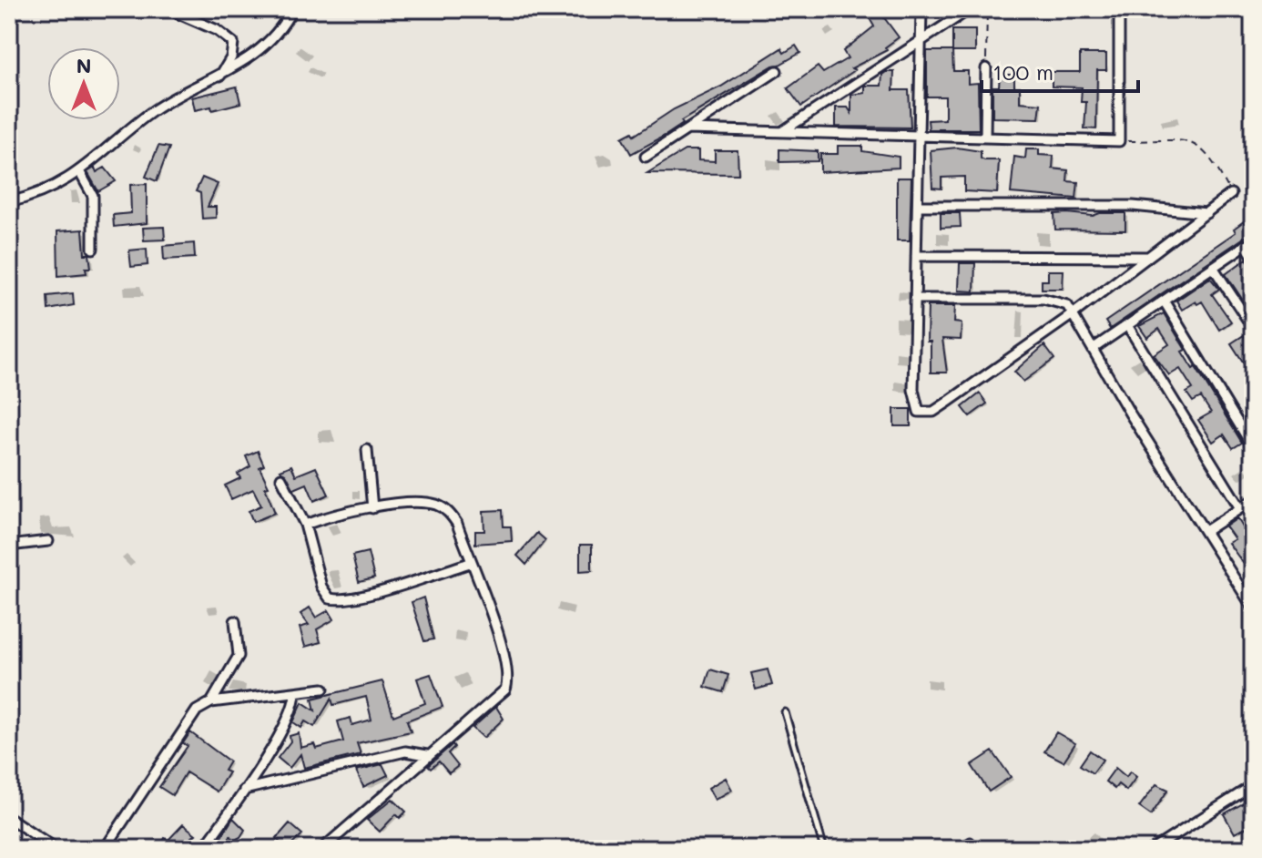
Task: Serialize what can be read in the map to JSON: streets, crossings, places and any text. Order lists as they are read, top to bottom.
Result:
{
  "scale_bar": "100 m",
  "north": "top"
}
